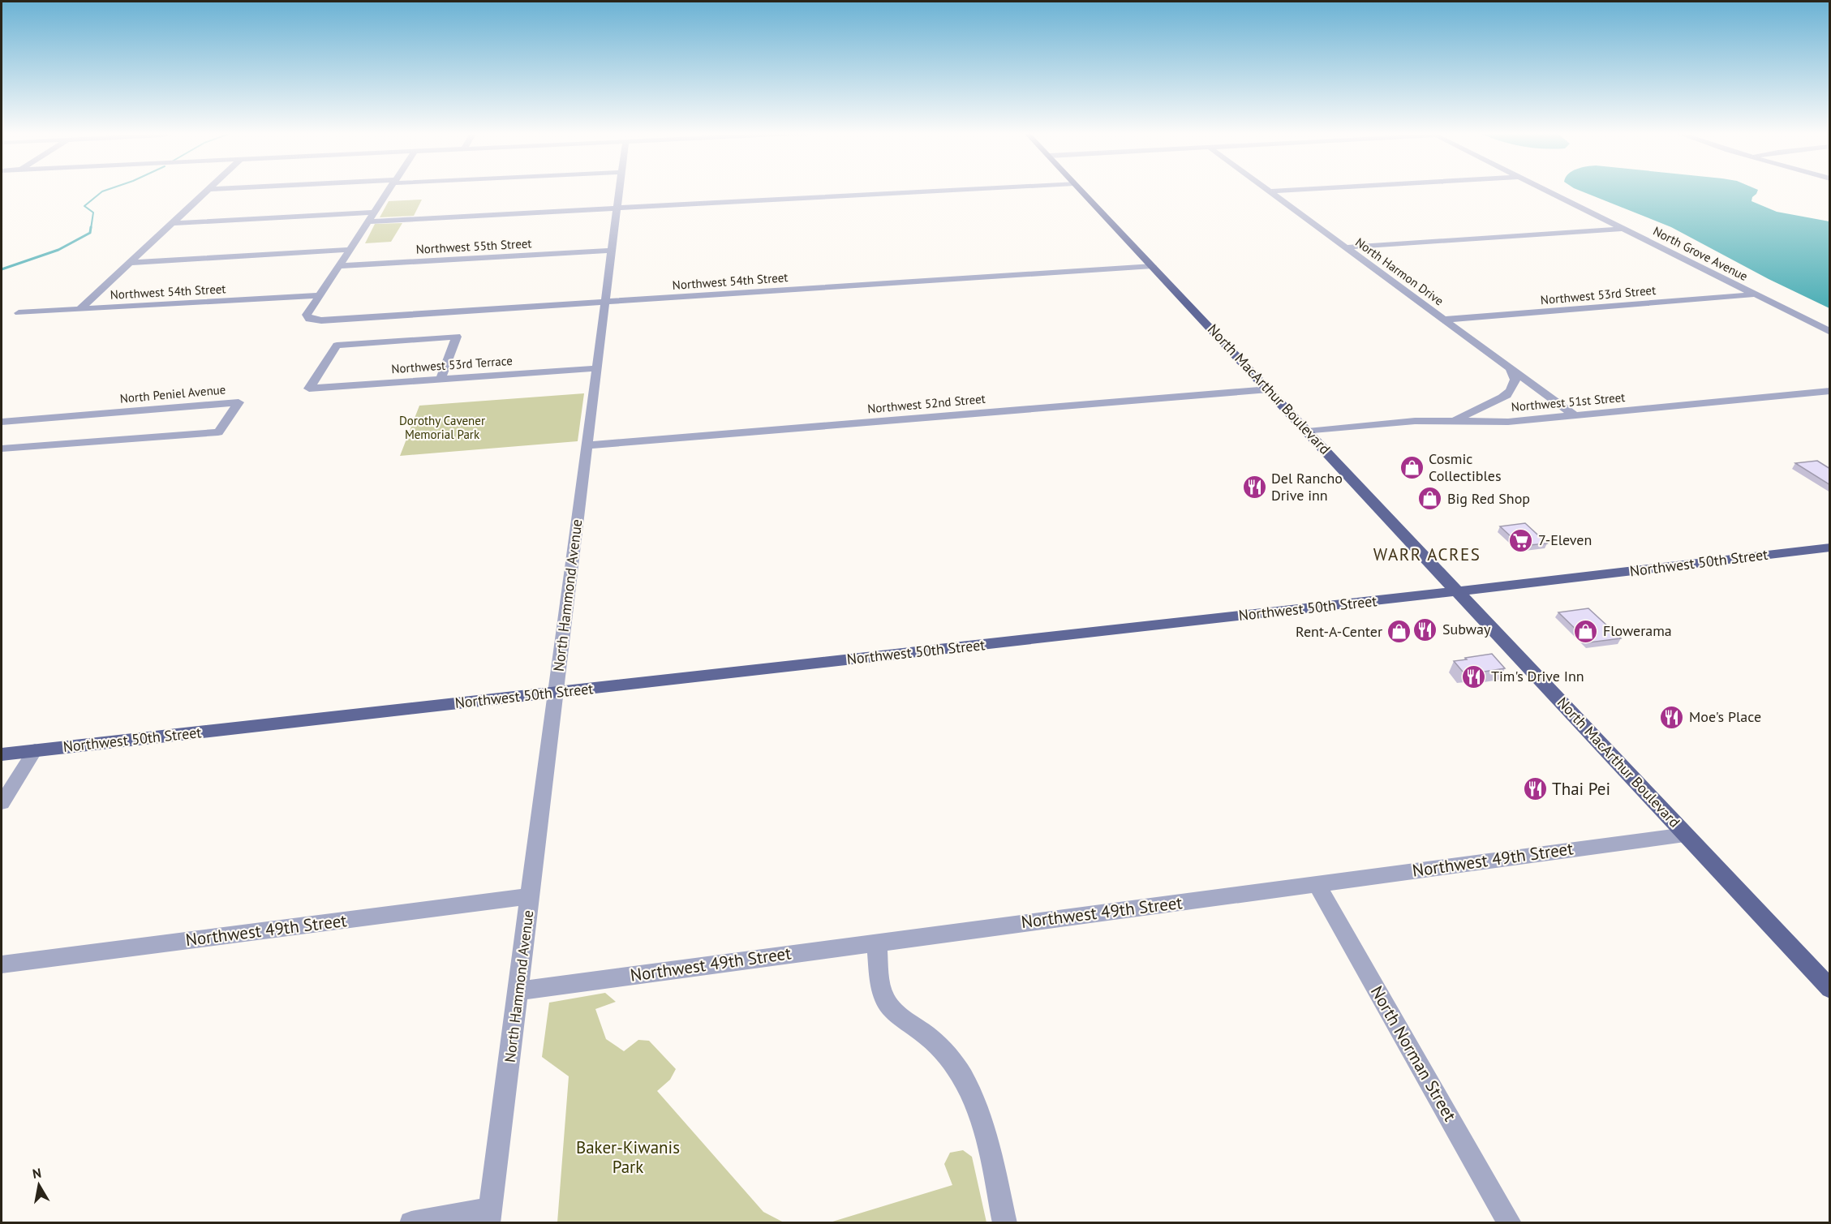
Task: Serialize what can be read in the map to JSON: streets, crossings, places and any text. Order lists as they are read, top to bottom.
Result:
{
  "streets": {
    "main road": ["North MacArthur Boulevard", "Northwest 50th Street"],
    "street": [
      "Northwest 55th Street",
      "North Grove Avenue",
      "North Harmon Drive",
      "Northwest 54th Street",
      "Northwest 53rd Street",
      "Northwest 53rd Terrace",
      "North Peniel Avenue",
      "Northwest 51st Street",
      "Northwest 52nd Street",
      "North Hammond Avenue",
      "Northwest 49th Street",
      "North Norman Street"
    ]
  },
  "crossings": [
    ["Northwest 55th Street", "North Hammond Avenue"],
    ["North Grove Avenue", "Northwest 53rd Street"],
    ["North Harmon Drive", "Northwest 53rd Street"],
    ["North Harmon Drive", "Northwest 51st Street"],
    ["Northwest 54th Street", "North MacArthur Boulevard"],
    ["Northwest 54th Street", "North Hammond Avenue"],
    ["Northwest 53rd Terrace", "North Hammond Avenue"],
    ["North MacArthur Boulevard", "Northwest 51st Street"],
    ["North MacArthur Boulevard", "Northwest 52nd Street"],
    ["North MacArthur Boulevard", "Northwest 50th Street"],
    ["North MacArthur Boulevard", "Northwest 49th Street"],
    ["Northwest 52nd Street", "North Hammond Avenue"],
    ["Northwest 50th Street", "North Hammond Avenue"],
    ["North Hammond Avenue", "Northwest 49th Street"],
    ["Northwest 49th Street", "North Norman Street"]
  ],
  "districts": ["WARR ACRES"],
  "parks": ["Dorothy Cavener Memorial Park", "Baker-Kiwanis Park"],
  "places": {
    "shop": [
      "Cosmic Collectibles",
      "Big Red Shop",
      "Flowerama",
      "Rent-A-Center"
    ],
    "restaurant": [
      "Del Rancho Drive inn",
      "Subway",
      "Tim's Drive Inn",
      "Moe's Place",
      "Thai Pei"
    ],
    "supermarket": ["7-Eleven"]
  },
  "north": "top"
}
